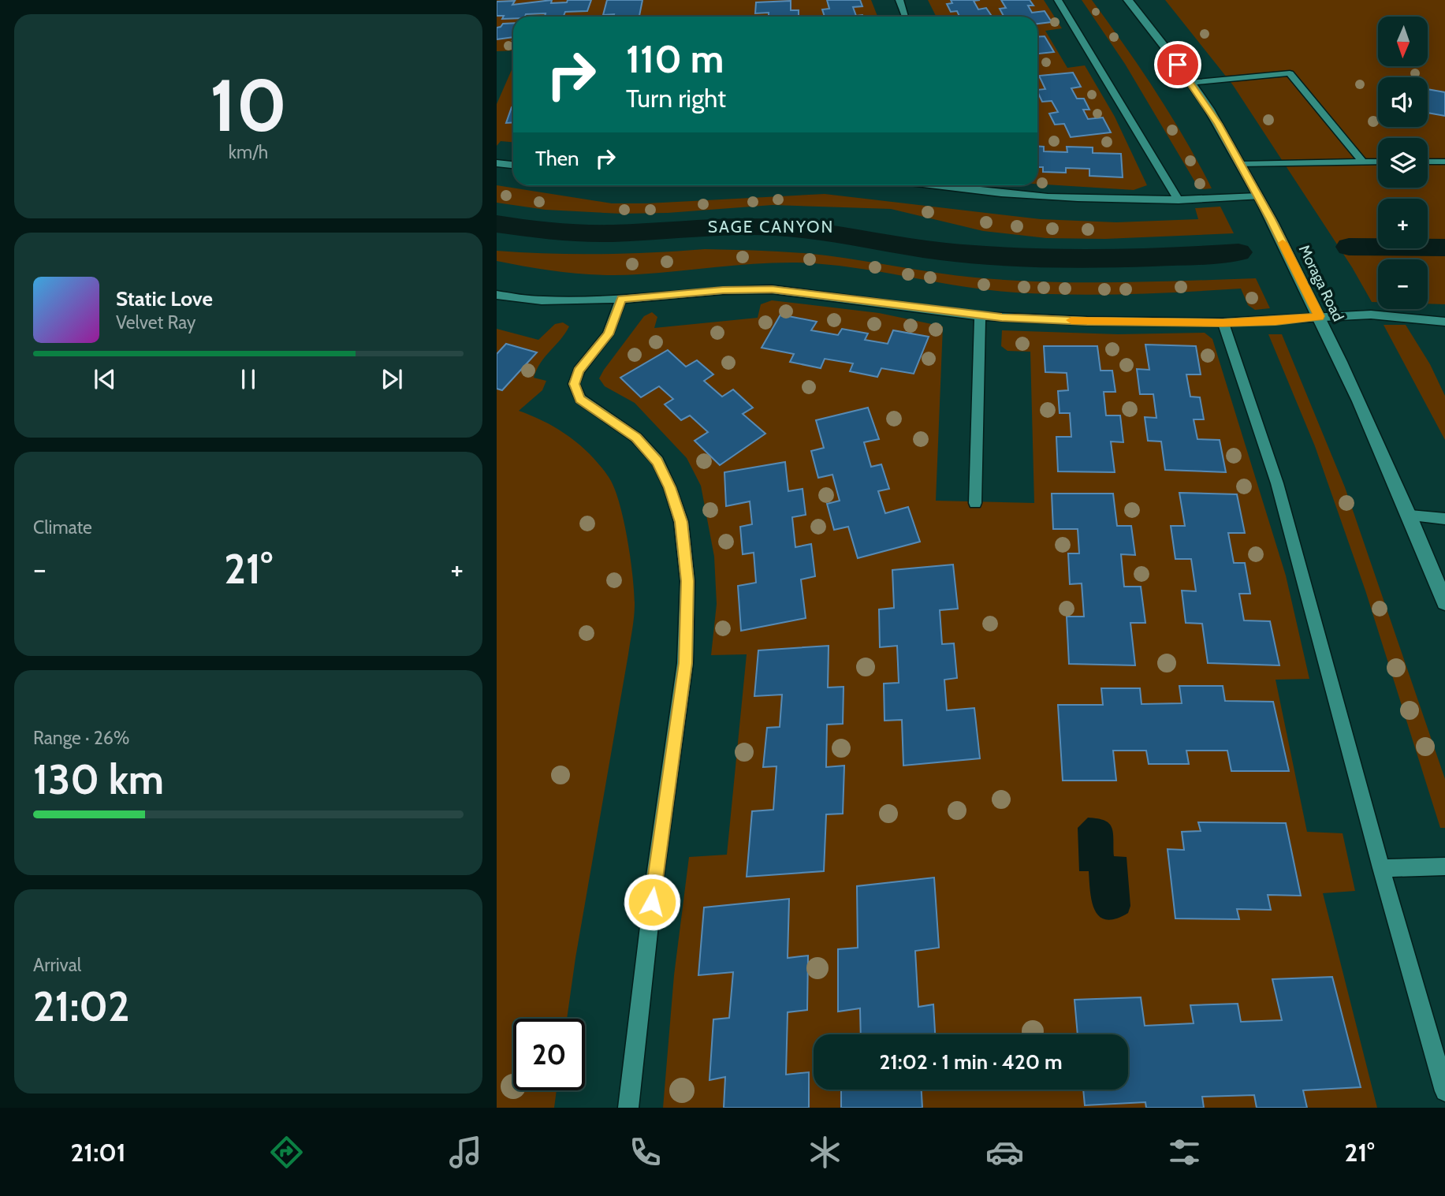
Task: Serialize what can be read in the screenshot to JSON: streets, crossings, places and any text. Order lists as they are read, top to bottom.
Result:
{
  "streets": {
    "street": ["Moraga Road"]
  },
  "districts": ["SAGE CANYON"],
  "north": "bottom",
  "page": {
    "tile": [
      ["10", "km/h"],
      "Climate",
      ["Range · 26%", "130 km"],
      ["Arrival", "21:02"]
    ],
    "map_buttons": ["+", "−"],
    "turn": ["110 m", "Turn right"],
    "then": "Then",
    "song": ["Static Love", "Velvet Ray"],
    "heat": ["−", "21°", "+"],
    "limit": "20",
    "trip": "21:02 · 1 min · 420 m",
    "tabs": ["21:01", "21°"]
  }
}
